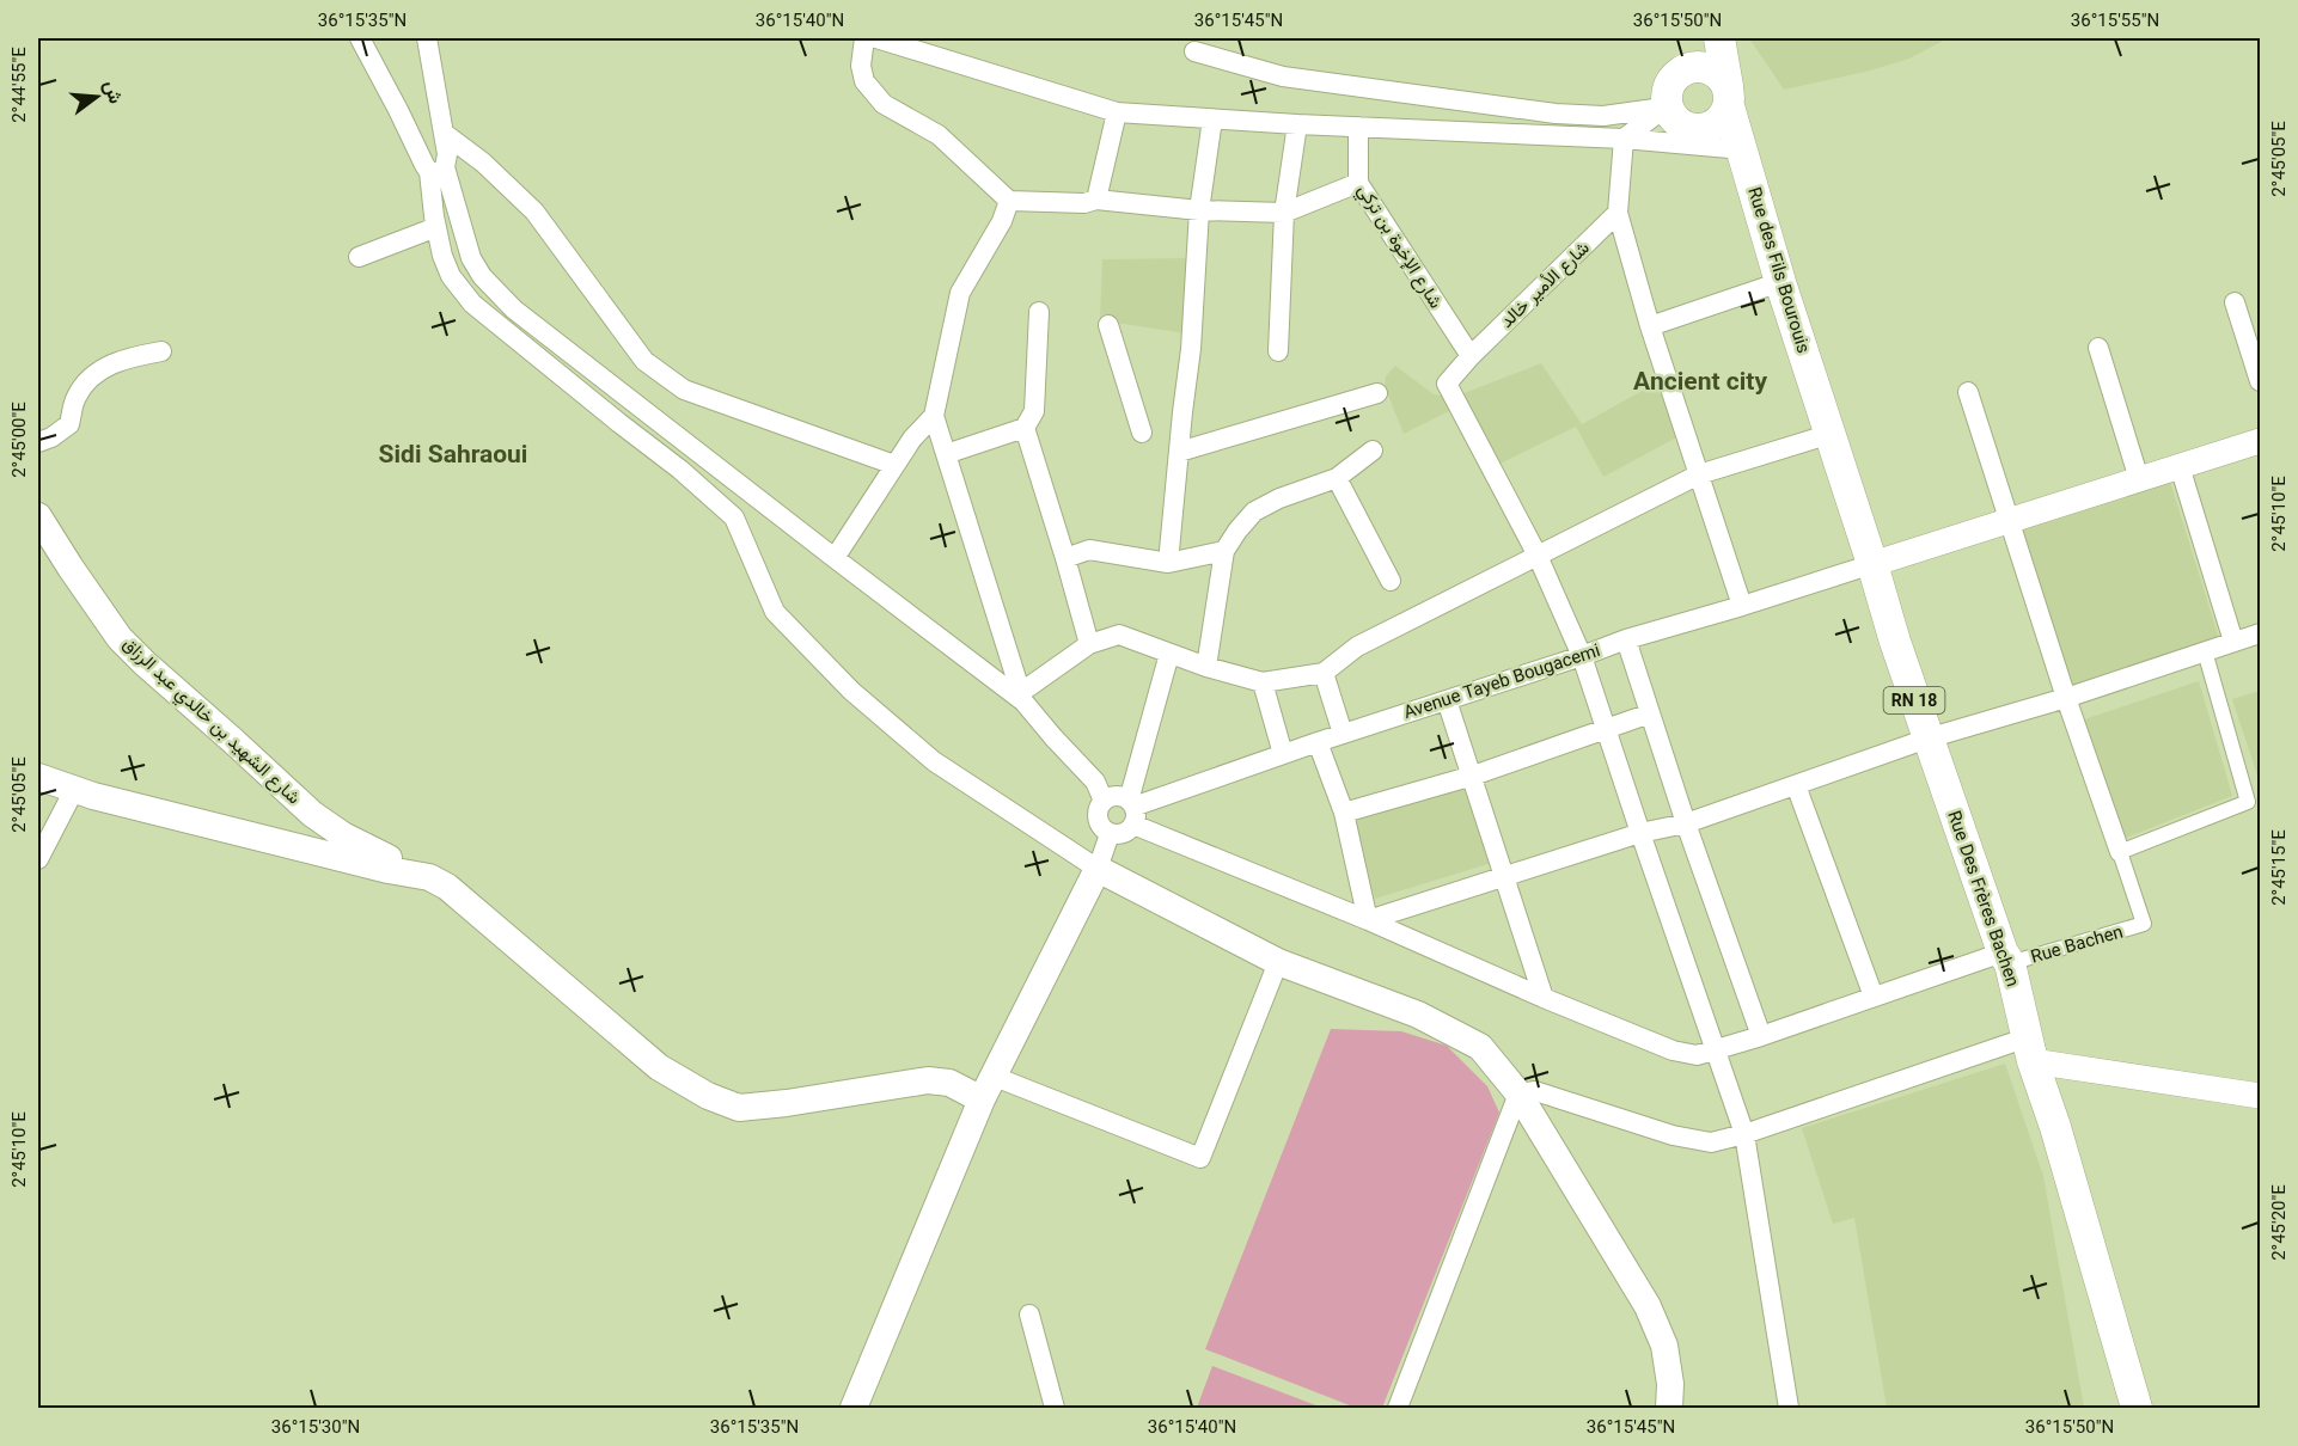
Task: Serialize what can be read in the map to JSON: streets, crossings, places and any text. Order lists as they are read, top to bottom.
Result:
{
  "streets": {
    "main road": [
      "Rue des Fils Bourouis",
      "RN 18",
      "شارع الشهيد بن خالدي عبد الرزاق",
      "Rue Des Frères Bachen"
    ],
    "street": [
      "شارع الإخوة بن تركي",
      "شارع الأمير خالد",
      "Avenue Tayeb Bougacemi",
      "Rue Bachen"
    ]
  },
  "crossings": [
    ["شارع الإخوة بن تركي", "شارع الأمير خالد"],
    ["Rue des Fils Bourouis", "RN 18"],
    ["Rue des Fils Bourouis", "Rue Des Frères Bachen"],
    ["Avenue Tayeb Bougacemi", "Rue Des Frères Bachen"],
    ["Rue Des Frères Bachen", "Rue Bachen"]
  ],
  "districts": ["Ancient city", "Sidi Sahraoui"],
  "north": "right",
  "coordinates": [
    "36°15'35\"N",
    "36°15'40\"N",
    "36°15'45\"N",
    "36°15'50\"N",
    "36°15'55\"N",
    "2°44'55\"E",
    "2°45'05\"E",
    "2°45'00\"E",
    "2°45'10\"E",
    "2°45'15\"E",
    "2°45'20\"E",
    "36°15'30\"N"
  ]
}
